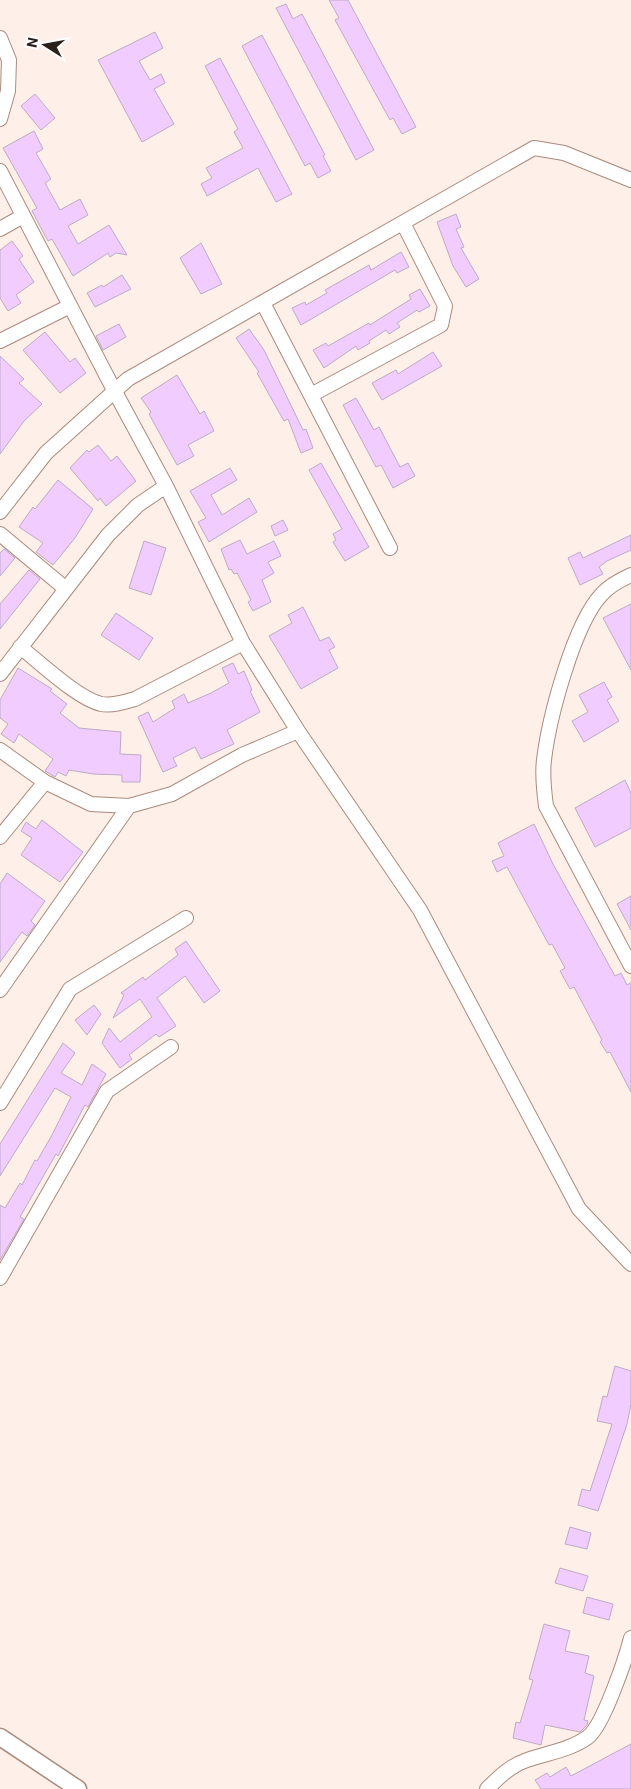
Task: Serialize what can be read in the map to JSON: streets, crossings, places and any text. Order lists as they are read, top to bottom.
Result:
{
  "north": "left"
}
